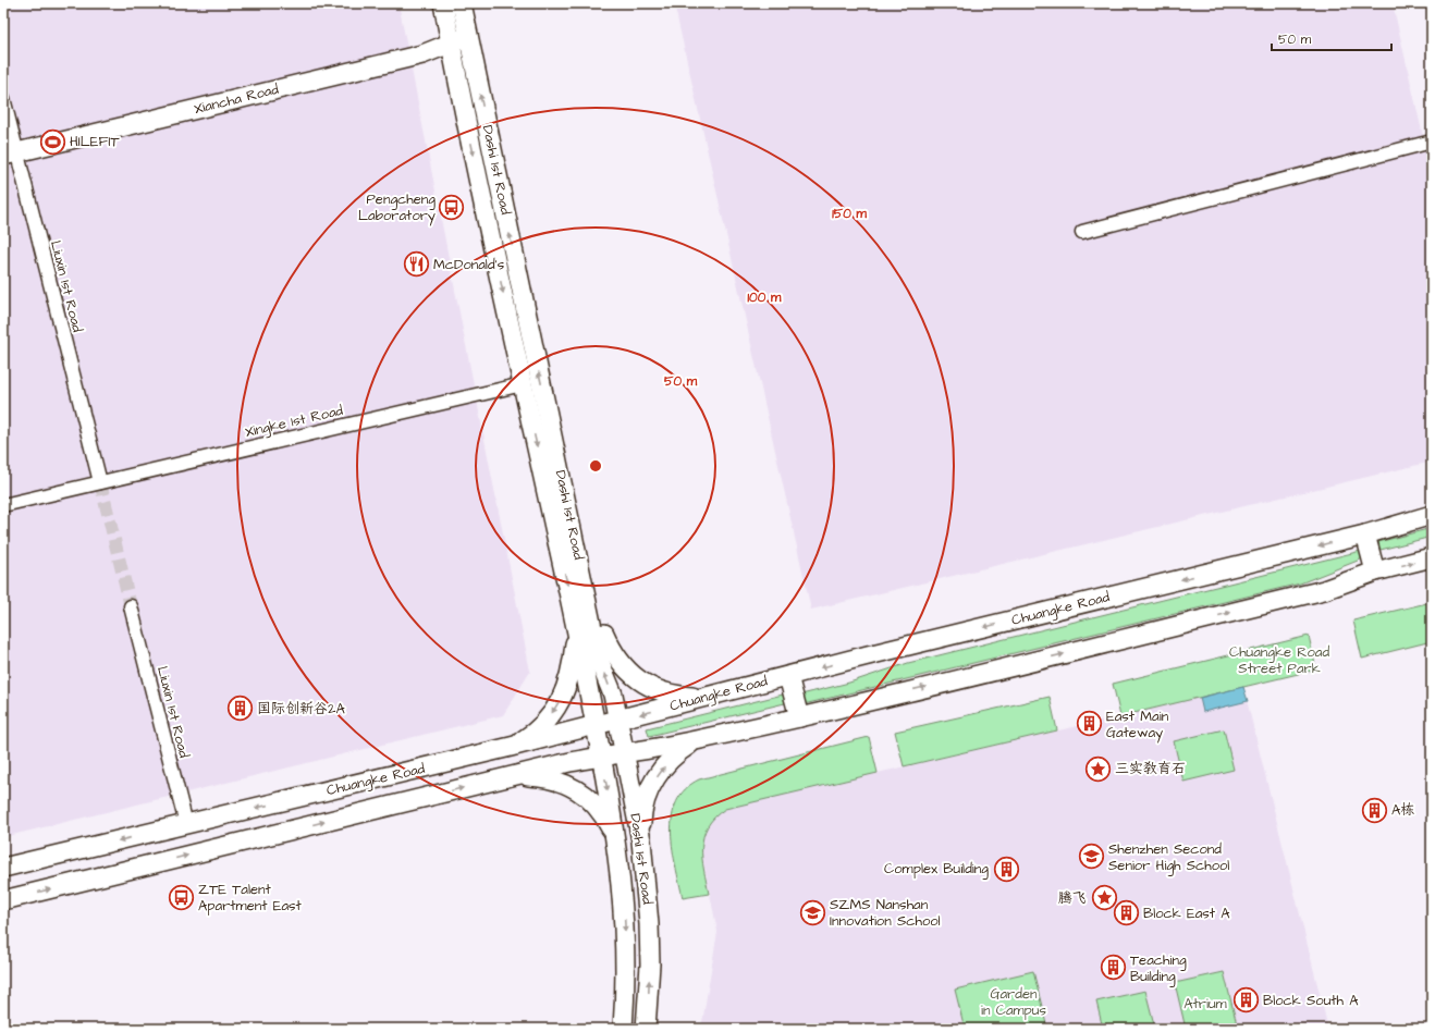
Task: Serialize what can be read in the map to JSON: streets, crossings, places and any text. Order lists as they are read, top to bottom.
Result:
{
  "streets": {
    "main road": ["Xiancha Road", "Dashi 1st Road", "Chuangke Road"],
    "street": ["Liuxin 1st Road", "Xingke 1st Road"]
  },
  "crossings": [
    ["Xiancha Road", "Dashi 1st Road"],
    ["Xiancha Road", "Liuxin 1st Road"],
    ["Dashi 1st Road", "Xingke 1st Road"],
    ["Dashi 1st Road", "Chuangke Road"],
    ["Liuxin 1st Road", "Xingke 1st Road"],
    ["Liuxin 1st Road", "Chuangke Road"]
  ],
  "parks": ["Chuangke Road Street Park", "Garden in Campus", "Atrium"],
  "places": {
    "sports": ["HILEFIT"],
    "bus stop": ["Pengcheng Laboratory", "ZTE Talent Apartment East"],
    "restaurant": ["McDonald's"],
    "building": [
      "国际创新谷2A",
      "East Main Gateway",
      "A栋",
      "Complex Building",
      "Block East A",
      "Teaching Building",
      "Block South A"
    ],
    "place": ["三实教育石", "腾飞"],
    "school or university": ["Shenzhen Second Senior High School", "SZMS Nanshan Innovation School"]
  },
  "scale_bar": "50 m",
  "rings": ["150 m", "100 m", "50 m"]
}
